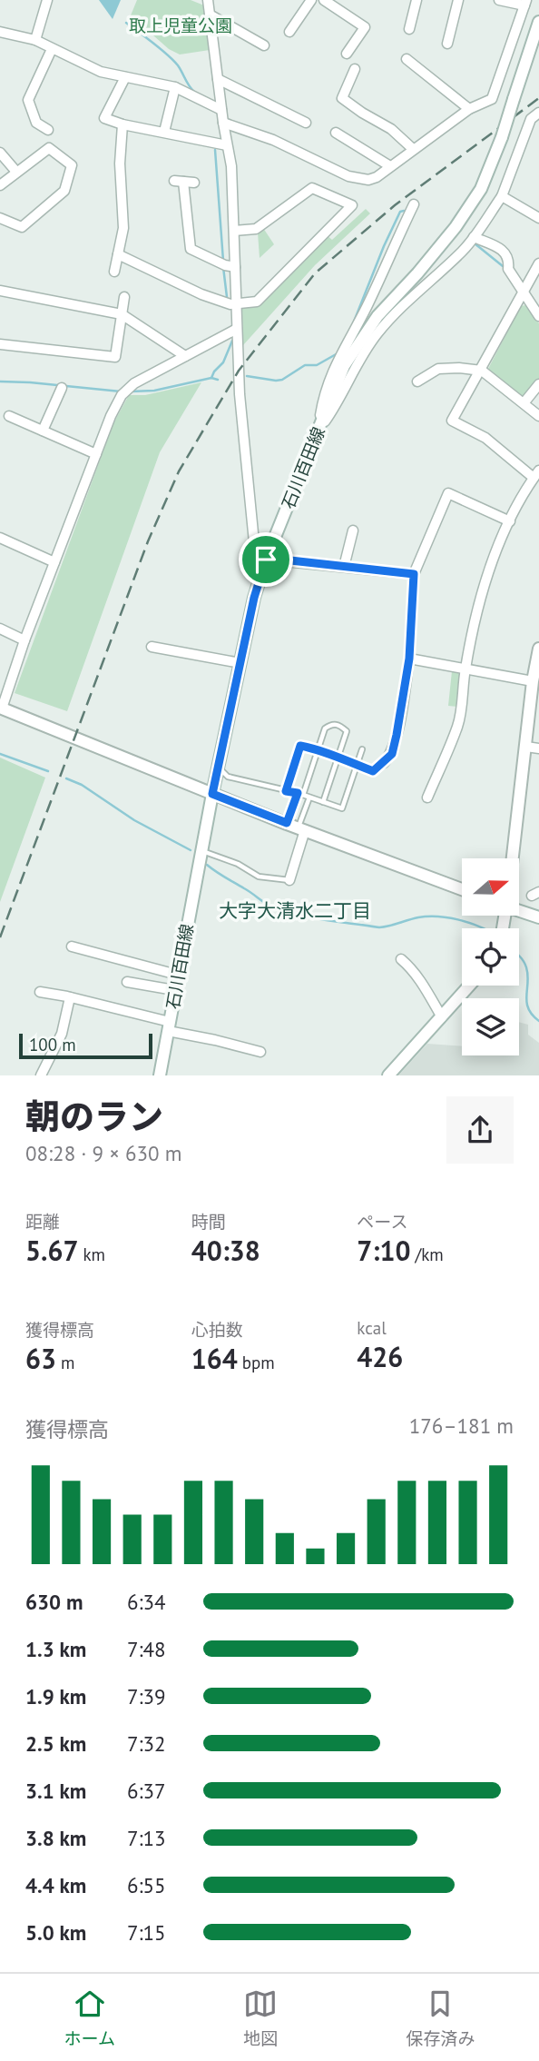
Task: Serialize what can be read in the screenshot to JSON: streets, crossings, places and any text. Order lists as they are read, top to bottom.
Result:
{
  "streets": {
    "main road": ["石川百田線"]
  },
  "districts": ["大字大清水二丁目"],
  "parks": ["取上児童公園"],
  "scale_bar": "100 m",
  "north": "right",
  "page": {
    "scale": "100 m",
    "heading": ["朝のラン", "08:28 · 9 × 630 m"],
    "stats": [
      ["距離", "5.67 km"],
      ["時間", "40:38"],
      ["ペース", "7:10 /km"],
      ["獲得標高", "63 m"],
      ["心拍数", "164 bpm"],
      ["kcal", "426"]
    ],
    "chart": ["獲得標高", "176–181 m"],
    "list": [
      {
        "name": "630 m",
        "note": "6:34"
      },
      {
        "name": "1.3 km",
        "note": "7:48"
      },
      {
        "name": "1.9 km",
        "note": "7:39"
      },
      {
        "name": "2.5 km",
        "note": "7:32"
      },
      {
        "name": "3.1 km",
        "note": "6:37"
      },
      {
        "name": "3.8 km",
        "note": "7:13"
      },
      {
        "name": "4.4 km",
        "note": "6:55"
      },
      {
        "name": "5.0 km",
        "note": "7:15"
      }
    ],
    "tabs": ["ホーム", "地図", "保存済み"]
  }
}
